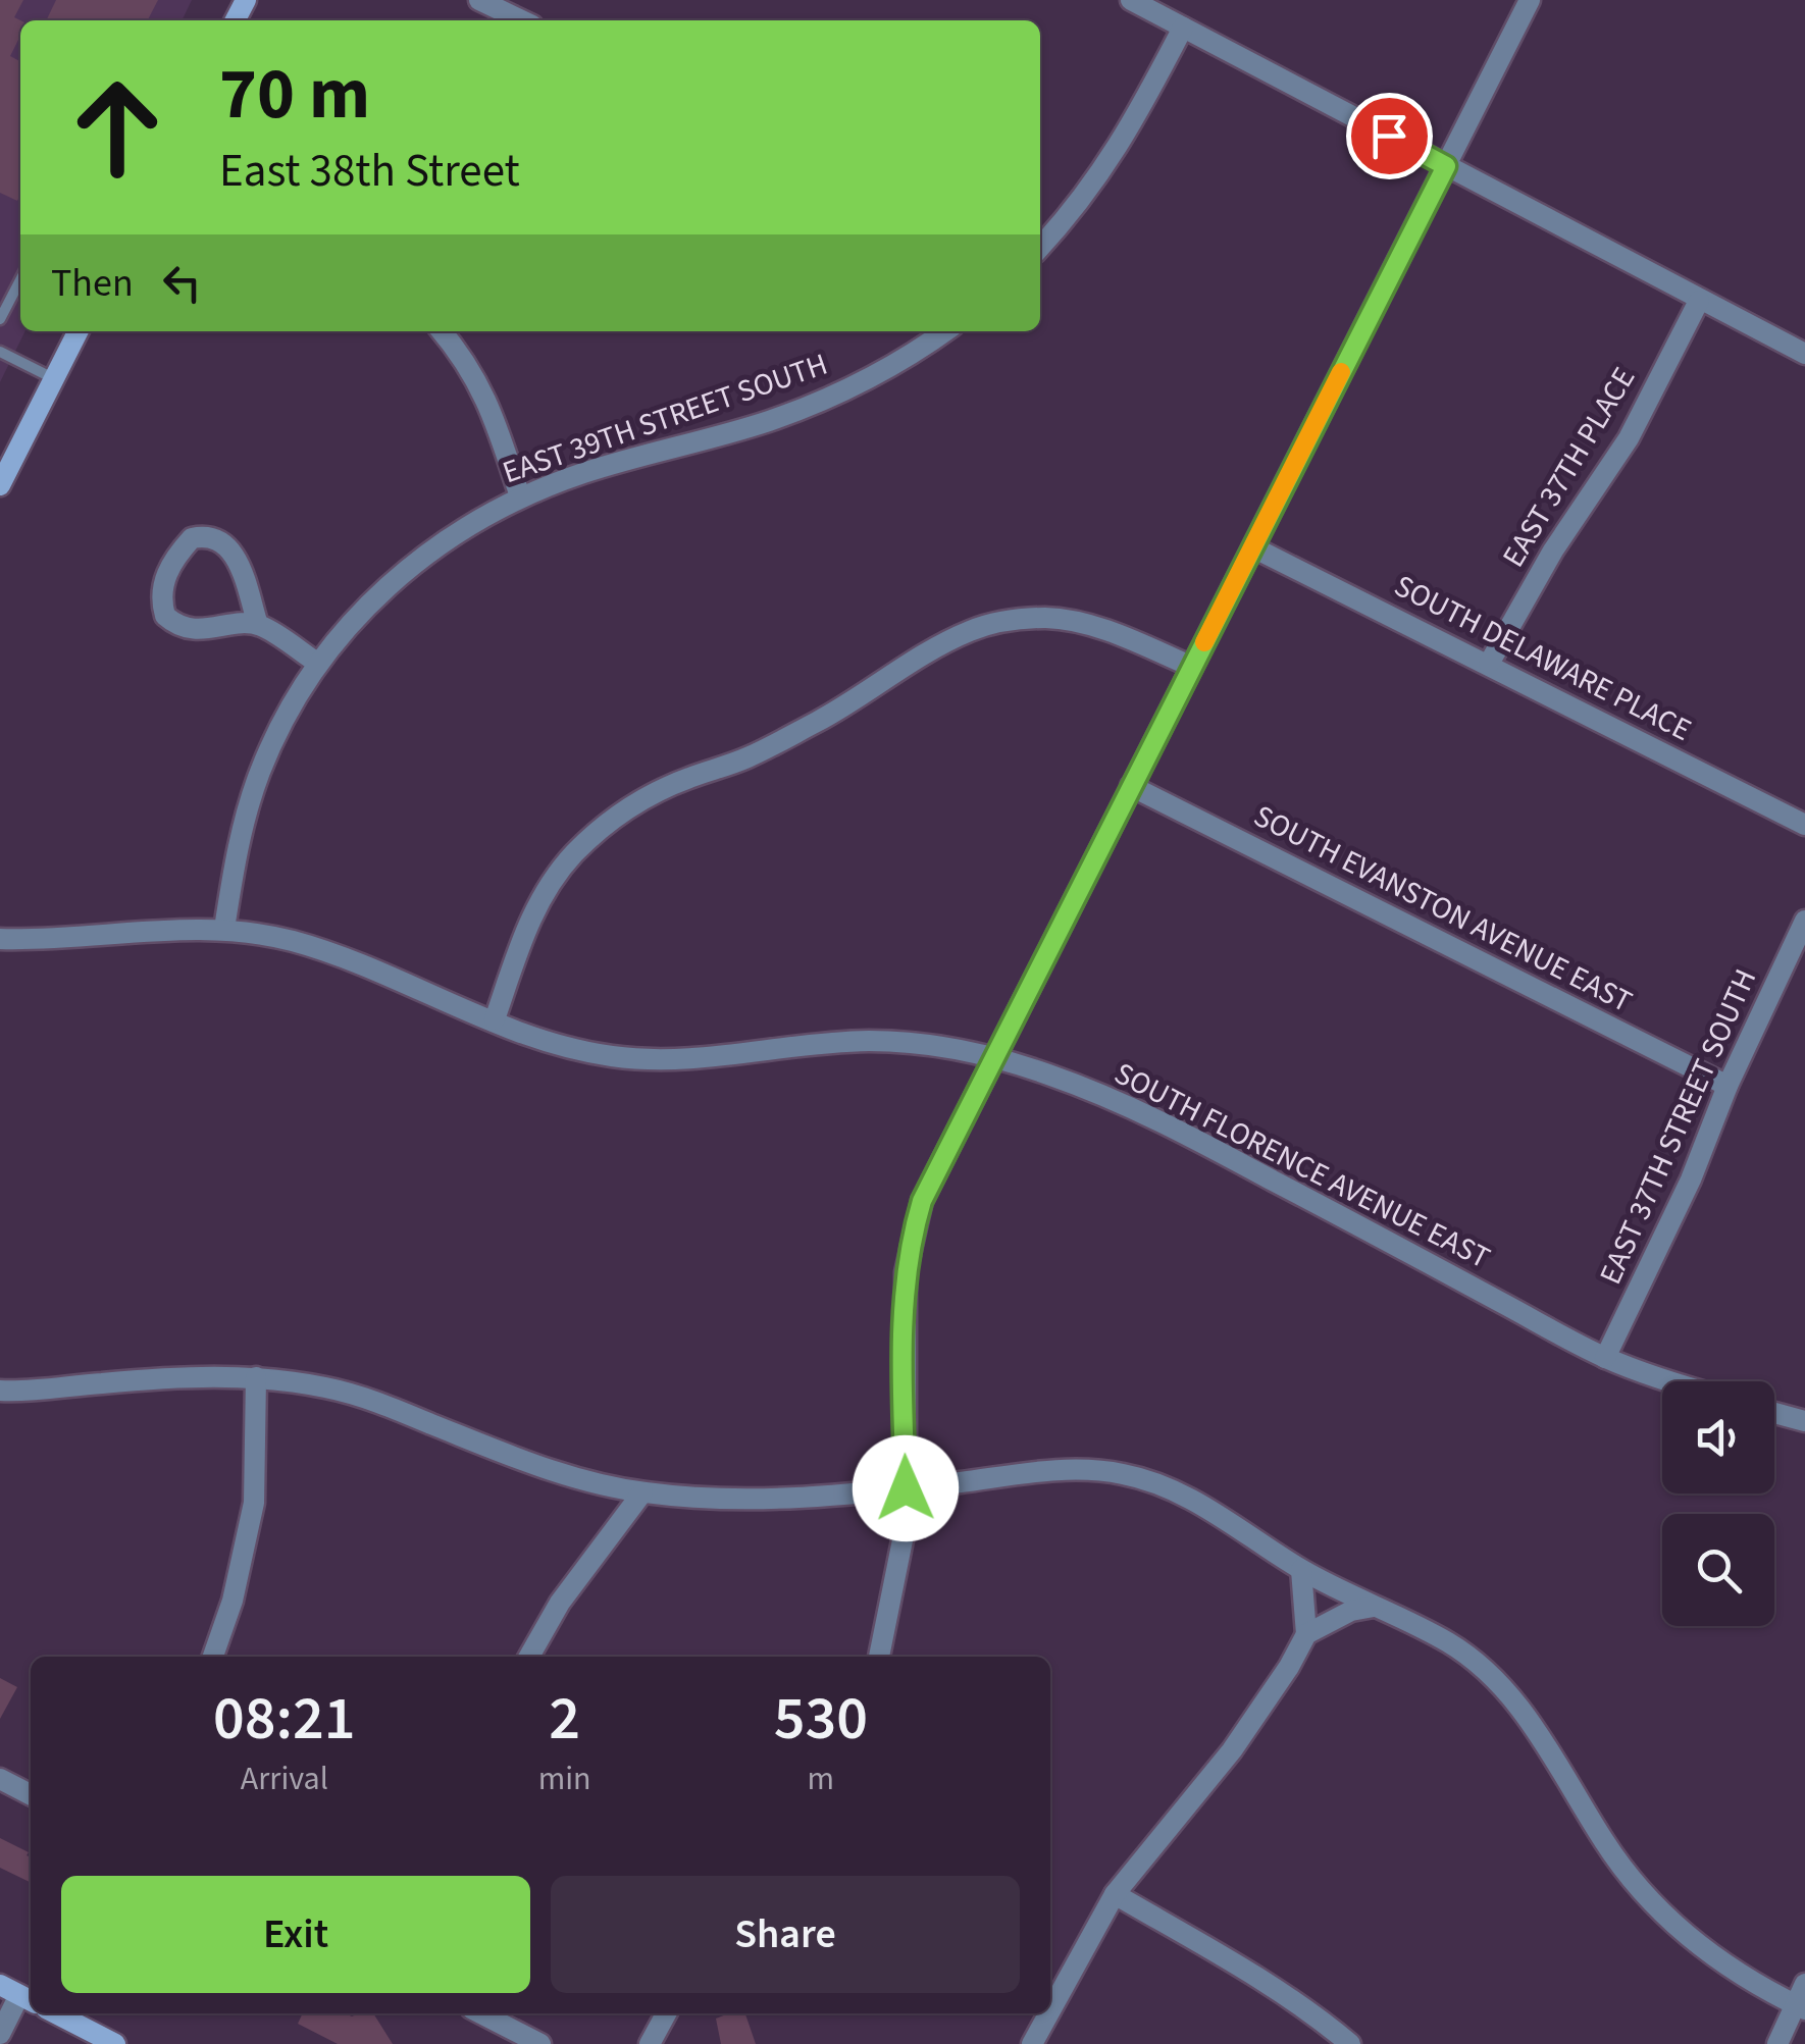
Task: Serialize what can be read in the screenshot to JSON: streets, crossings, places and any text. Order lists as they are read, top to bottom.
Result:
{
  "streets": {
    "street": [
      "EAST 39TH STREET SOUTH",
      "EAST 37TH PLACE",
      "SOUTH DELAWARE PLACE",
      "SOUTH EVANSTON AVENUE EAST",
      "EAST 37TH STREET SOUTH",
      "SOUTH FLORENCE AVENUE EAST"
    ]
  },
  "crossings": [
    ["EAST 39TH STREET SOUTH", "SOUTH FLORENCE AVENUE EAST"],
    ["EAST 37TH PLACE", "SOUTH DELAWARE PLACE"],
    ["SOUTH EVANSTON AVENUE EAST", "EAST 37TH STREET SOUTH"],
    ["EAST 37TH STREET SOUTH", "SOUTH FLORENCE AVENUE EAST"]
  ],
  "page": {
    "turn": ["70 m", "East 38th Street"],
    "then": "Then",
    "eta": [
      "08:21",
      "Arrival",
      "2",
      "min",
      "530",
      "m"
    ],
    "buttons": ["Exit", "Share"]
  }
}
